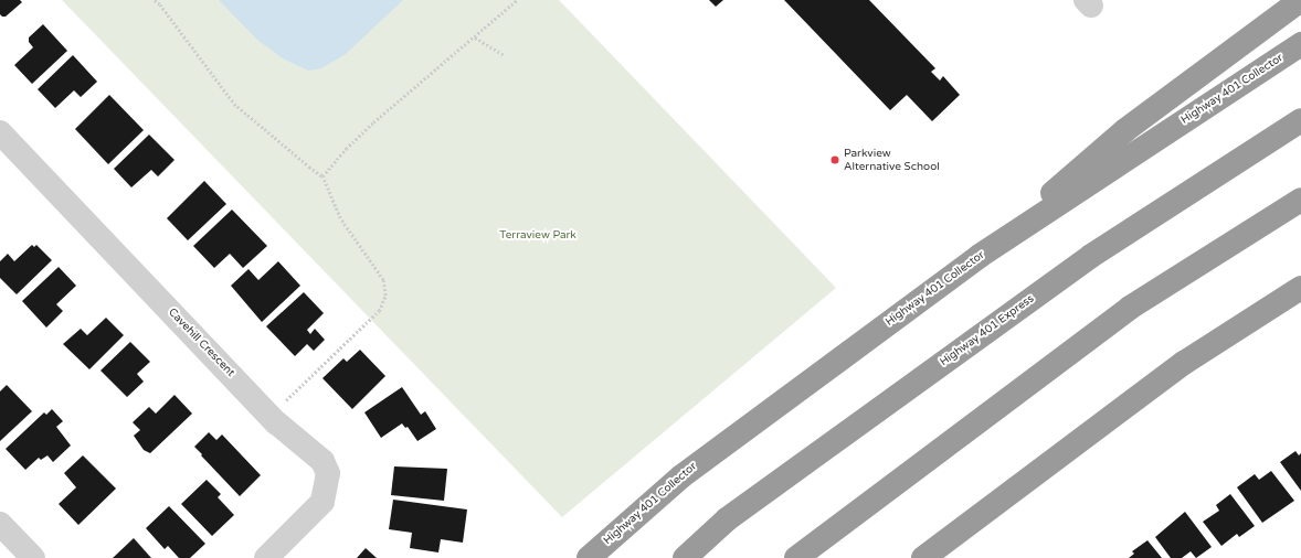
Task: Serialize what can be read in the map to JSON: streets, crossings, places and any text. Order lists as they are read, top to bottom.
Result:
{
  "streets": {
    "highway": ["Highway 401 Collector", "Highway 401 Express"],
    "street": ["Cavehill Crescent"]
  },
  "parks": ["Terraview Park"],
  "places": ["Parkview Alternative School"]
}
